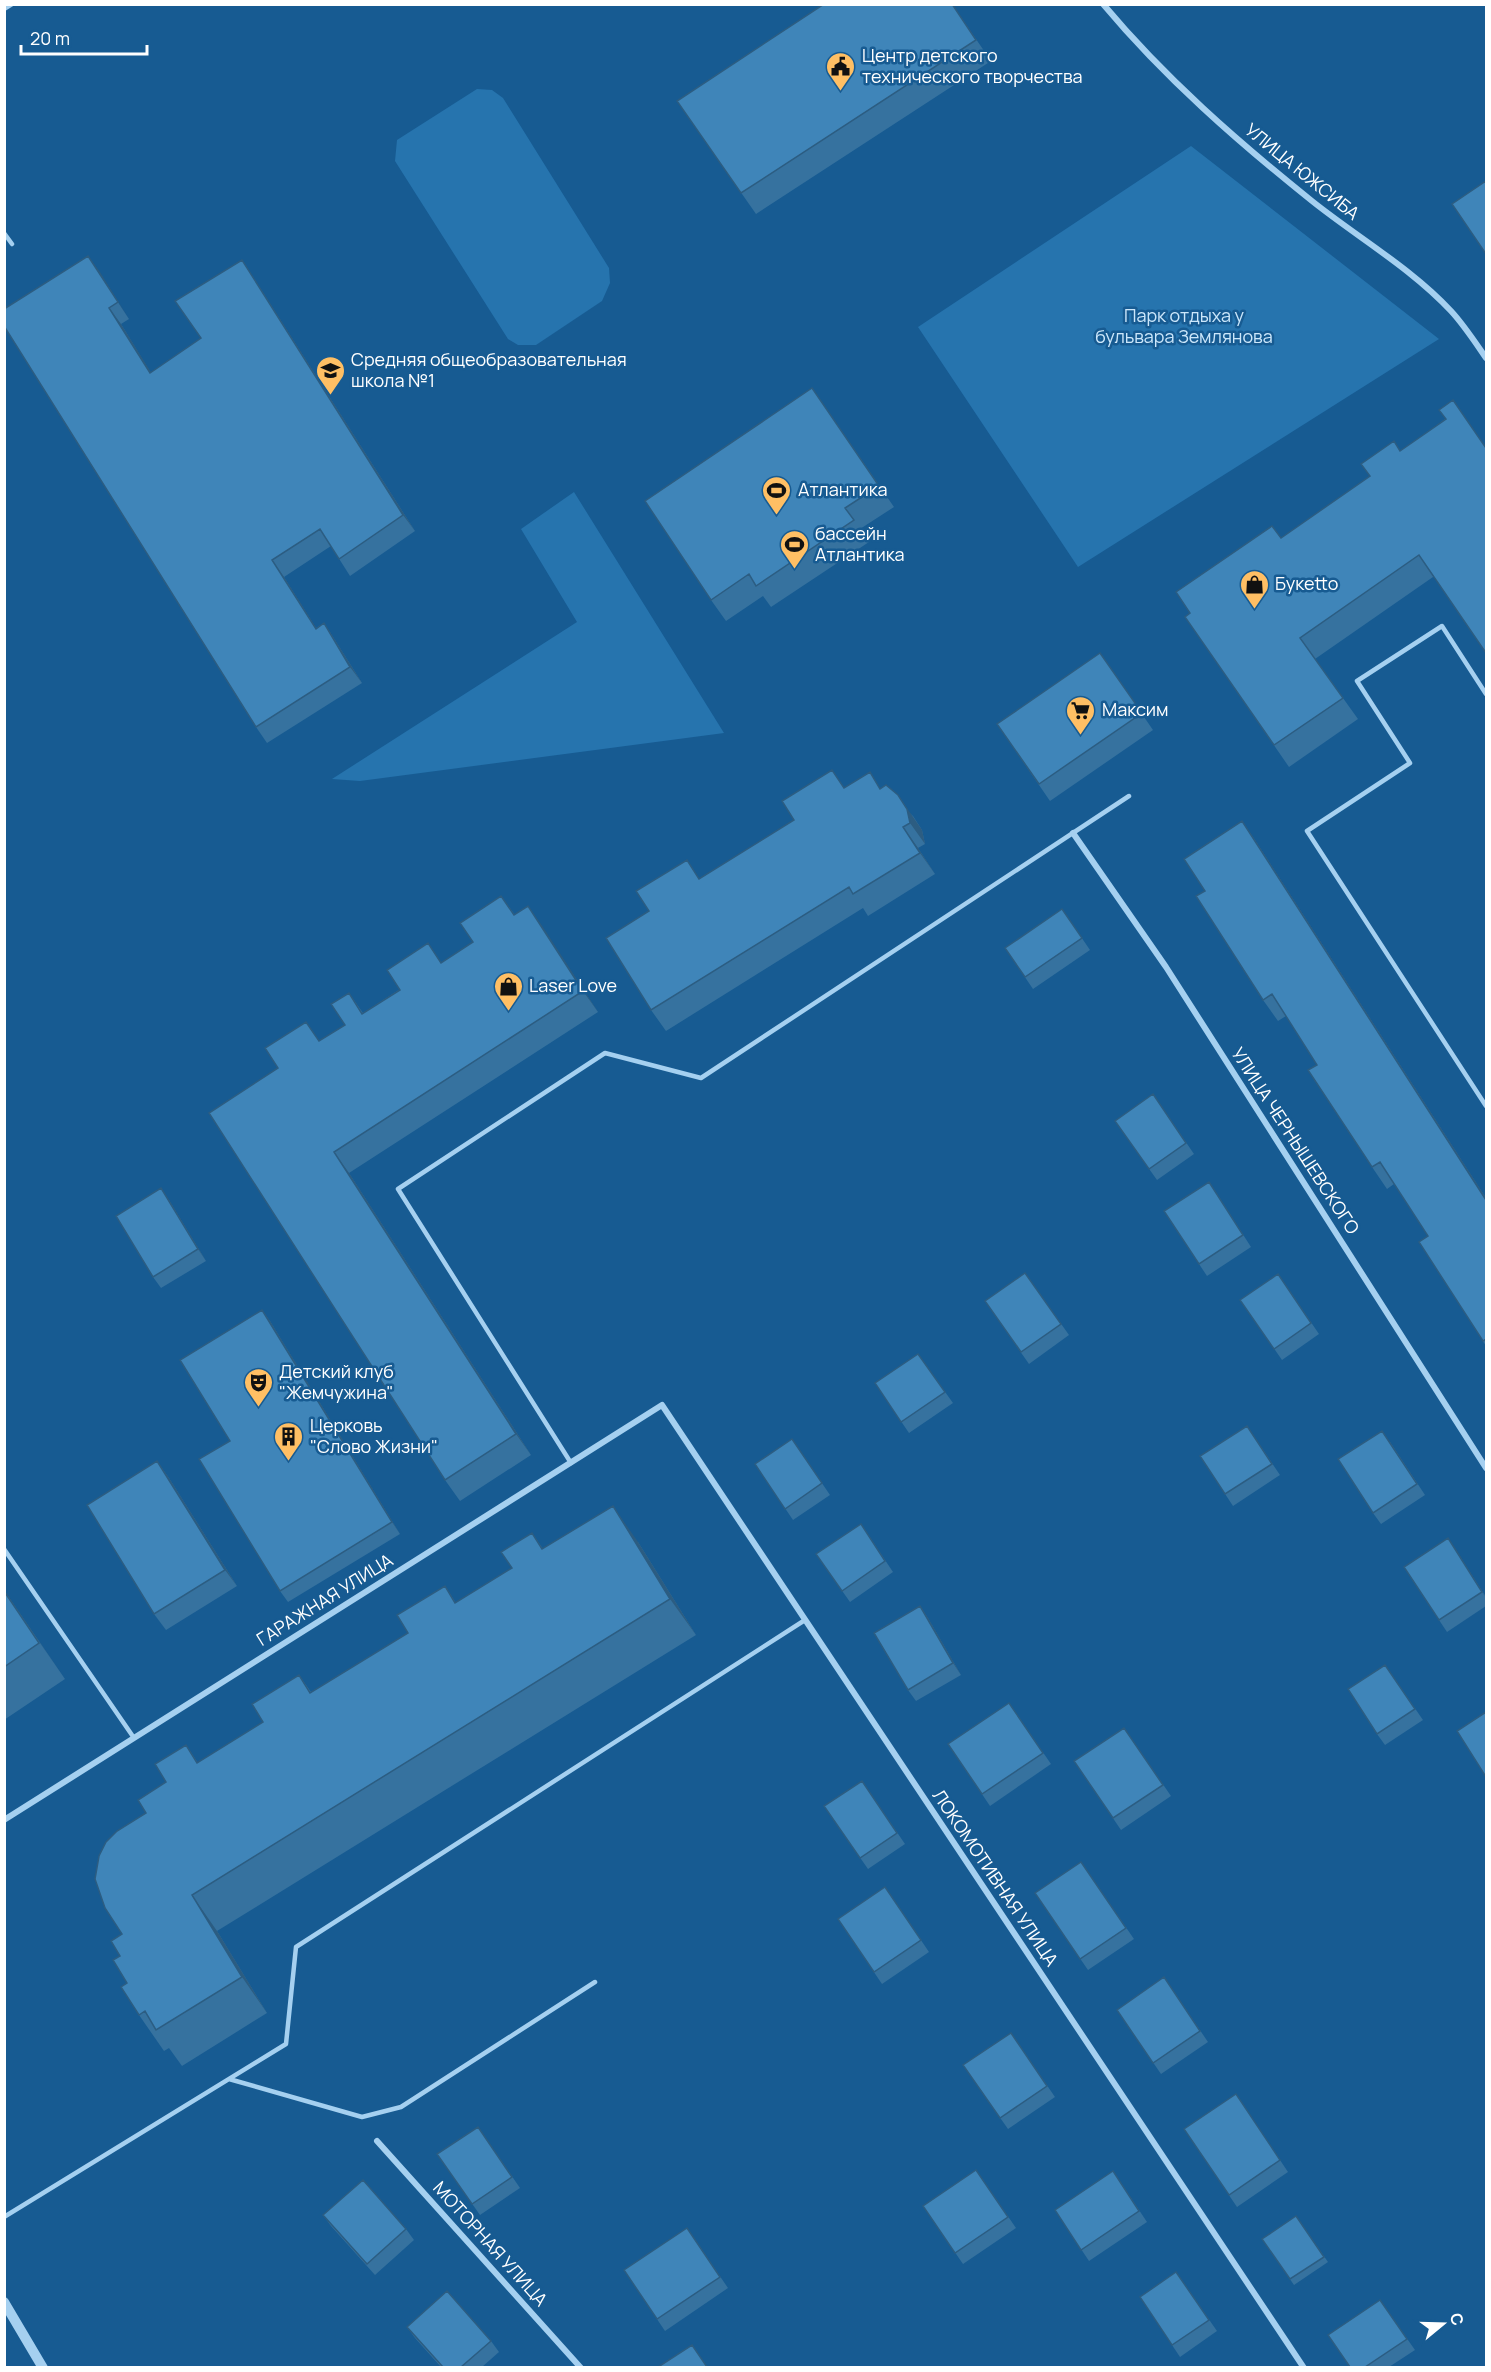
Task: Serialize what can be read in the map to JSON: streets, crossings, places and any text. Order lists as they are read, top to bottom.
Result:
{
  "streets": {
    "street": [
      "УЛИЦА ЮЖСИБА",
      "УЛИЦА ЧЕРНЫШЕВСКОГО",
      "ГАРАЖНАЯ УЛИЦА",
      "ЛОКОМОТИВНАЯ УЛИЦА",
      "МОТОРНАЯ УЛИЦА"
    ]
  },
  "crossings": [
    ["ГАРАЖНАЯ УЛИЦА", "ЛОКОМОТИВНАЯ УЛИЦА"]
  ],
  "parks": ["Парк отдыха у бульвара Землянова"],
  "places": {
    "public building": ["Центр детского технического творчества"],
    "school or university": ["Средняя общеобразовательная школа №1"],
    "sports": ["Атлантика", "бассейн Атлантика"],
    "shop": ["Букеttо", "Laser Love"],
    "supermarket": ["Максим"],
    "theatre": ["Детский клуб \"Жемчужина\""],
    "building": ["Церковь \"Слово Жизни\""]
  },
  "scale_bar": "20 m",
  "north": "right"
}
